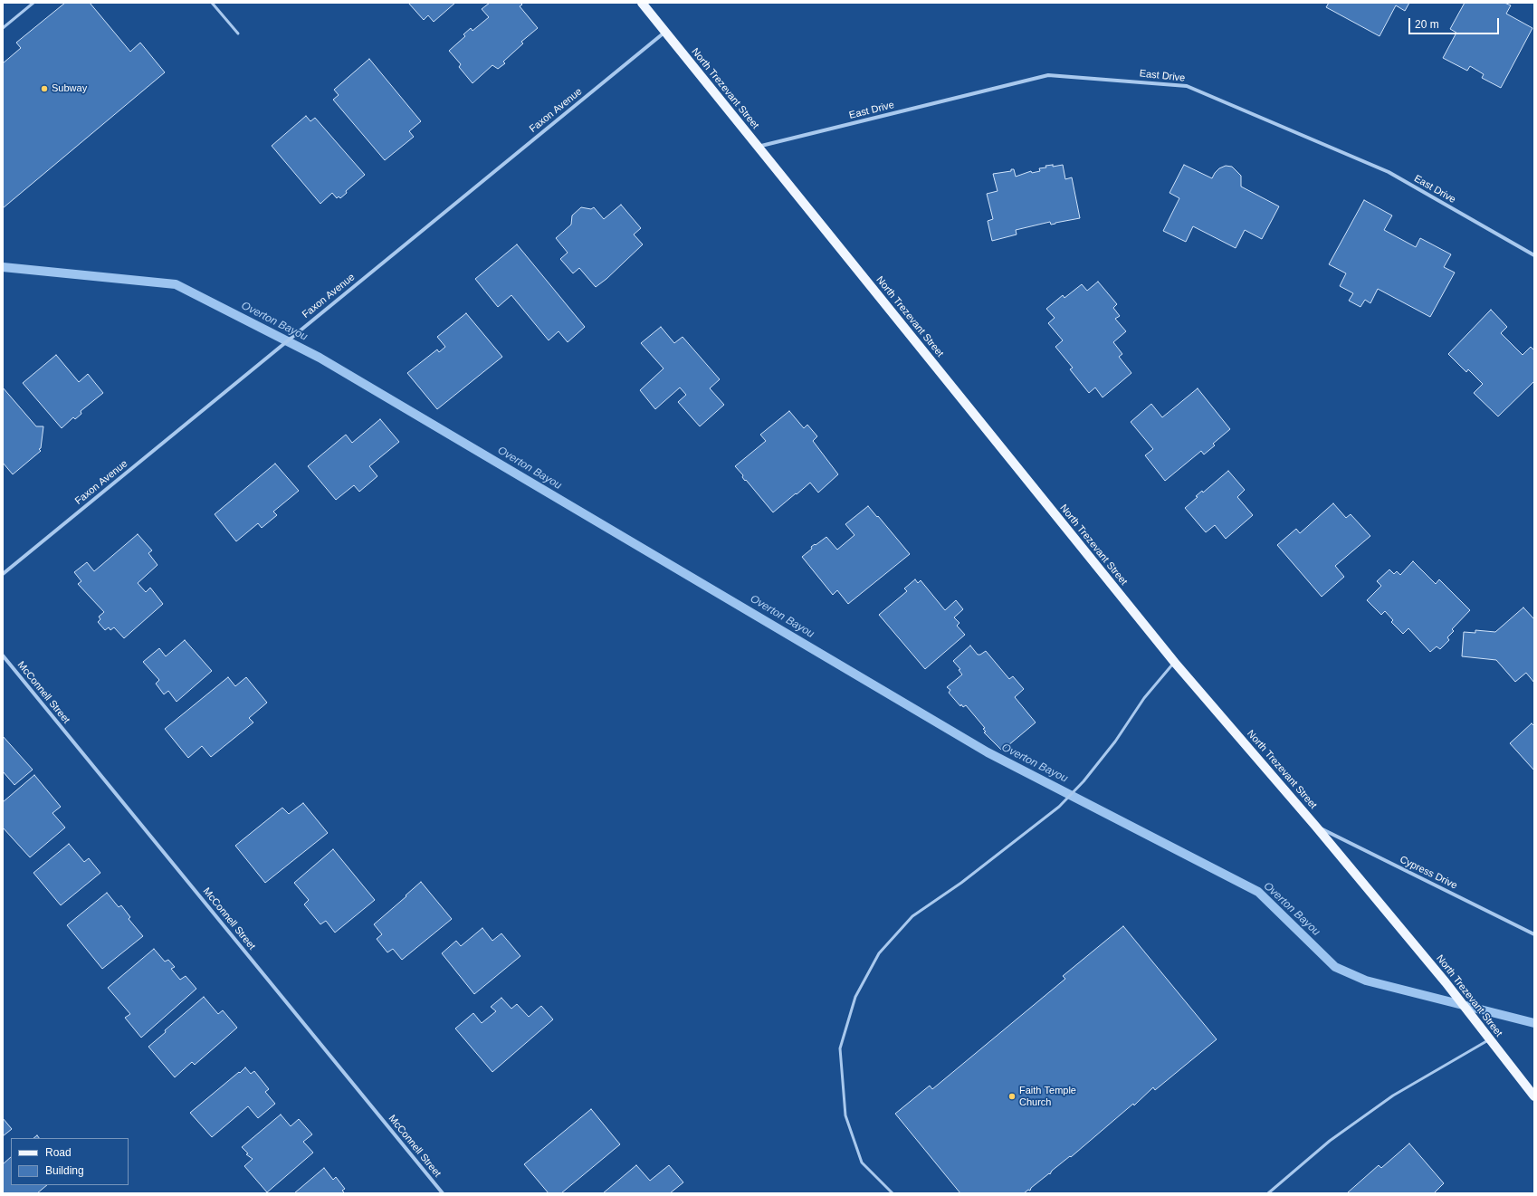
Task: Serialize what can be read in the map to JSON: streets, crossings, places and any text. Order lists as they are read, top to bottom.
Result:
{
  "streets": {
    "main road": ["North Trezevant Street"],
    "street": [
      "East Drive",
      "Faxon Avenue",
      "McConnell Street",
      "Cypress Drive"
    ]
  },
  "crossings": [
    ["East Drive", "North Trezevant Street"],
    ["North Trezevant Street", "Faxon Avenue"],
    ["North Trezevant Street", "Cypress Drive"]
  ],
  "water": ["Overton Bayou"],
  "places": ["Subway", "Faith Temple Church"],
  "legend": ["Road", "Building"],
  "scale_bar": "20 m"
}
